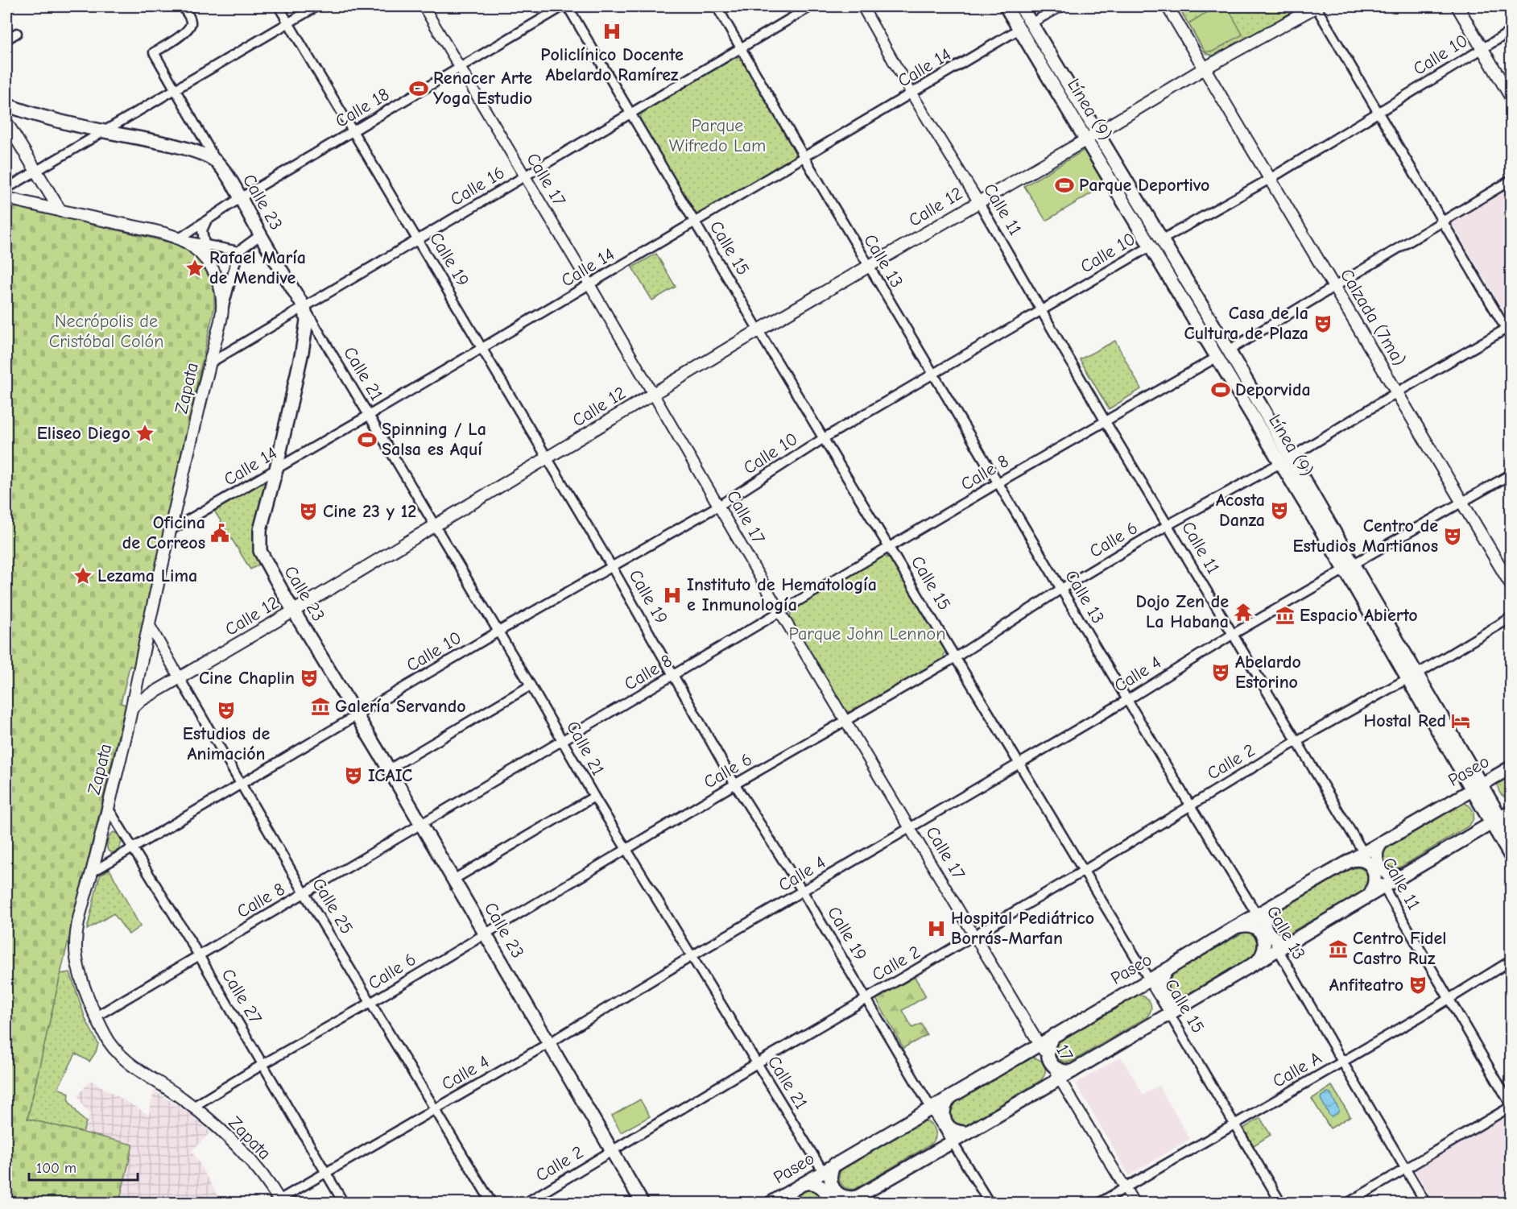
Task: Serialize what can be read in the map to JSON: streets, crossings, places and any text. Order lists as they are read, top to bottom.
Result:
{
  "streets": {
    "main road": [
      "Línea (9)",
      "Calle 23",
      "Calle 12",
      "Calzada (7ma)",
      "Zapata",
      "Paseo"
    ],
    "street": [
      "Calle 10",
      "Calle 14",
      "Calle 18",
      "Calle 17",
      "Calle 16",
      "Calle 11",
      "Calle 15",
      "Calle 19",
      "Calle 13",
      "Calle 21",
      "Calle 8",
      "Calle 6",
      "Calle 4",
      "Calle 2",
      "Calle 25",
      "Calle 27",
      "17",
      "Calle A"
    ]
  },
  "crossings": [
    ["Calle 10", "Línea (9)"],
    ["Calle 10", "Calle 17"],
    ["Calle 10", "Calle 23"],
    ["Calle 10", "Calle 11"],
    ["Calle 10", "Calle 15"],
    ["Calle 10", "Calle 19"],
    ["Calle 10", "Calle 13"],
    ["Calle 10", "Calzada (7ma)"],
    ["Calle 10", "Calle 21"],
    ["Calle 10", "Zapata"],
    ["Calle 10", "Calle 25"],
    ["Calle 10", "Calle 27"],
    ["Calle 14", "Línea (9)"],
    ["Calle 14", "Calle 17"],
    ["Calle 14", "Calle 23"],
    ["Calle 14", "Calle 11"],
    ["Calle 14", "Calle 15"],
    ["Calle 14", "Calle 19"],
    ["Calle 14", "Calle 13"],
    ["Calle 14", "Calle 21"],
    ["Calle 14", "Zapata"],
    ["Calle 18", "Calle 17"],
    ["Calle 18", "Calle 23"],
    ["Calle 18", "Calle 19"],
    ["Calle 18", "Zapata"],
    ["Línea (9)", "Calle 12"],
    ["Línea (9)", "Calle 8"],
    ["Línea (9)", "Calle 6"],
    ["Línea (9)", "Calle 4"],
    ["Línea (9)", "Calle 2"],
    ["Línea (9)", "Paseo"],
    ["Calle 17", "Calle 16"],
    ["Calle 17", "Calle 12"],
    ["Calle 17", "Calle 8"],
    ["Calle 17", "Calle 6"],
    ["Calle 17", "Calle 4"],
    ["Calle 17", "Calle 2"],
    ["Calle 17", "Paseo"],
    ["Calle 17", "17"],
    ["Calle 16", "Calle 23"],
    ["Calle 16", "Calle 15"],
    ["Calle 16", "Calle 19"],
    ["Calle 16", "Calle 13"],
    ["Calle 16", "Calle 21"],
    ["Calle 16", "Zapata"],
    ["Calle 23", "Calle 12"],
    ["Calle 23", "Calle 21"],
    ["Calle 23", "Calle 8"],
    ["Calle 23", "Calle 6"],
    ["Calle 23", "Calle 4"],
    ["Calle 23", "Calle 2"],
    ["Calle 12", "Calle 11"],
    ["Calle 12", "Calle 15"],
    ["Calle 12", "Calle 19"],
    ["Calle 12", "Calle 13"],
    ["Calle 12", "Calle 21"],
    ["Calle 12", "Zapata"],
    ["Calle 12", "Calle 25"],
    ["Calle 11", "Calle 8"],
    ["Calle 11", "Calle 6"],
    ["Calle 11", "Calle 4"],
    ["Calle 11", "Calle 2"],
    ["Calle 11", "Paseo"],
    ["Calle 11", "Calle A"],
    ["Calle 15", "Calle 8"],
    ["Calle 15", "Calle 6"],
    ["Calle 15", "Calle 4"],
    ["Calle 15", "Calle 2"],
    ["Calle 15", "Paseo"],
    ["Calle 15", "Calle A"],
    ["Calle 19", "Calle 8"],
    ["Calle 19", "Calle 6"],
    ["Calle 19", "Calle 4"],
    ["Calle 19", "Calle 2"],
    ["Calle 19", "Paseo"],
    ["Calle 13", "Calle 8"],
    ["Calle 13", "Calle 6"],
    ["Calle 13", "Calle 4"],
    ["Calle 13", "Calle 2"],
    ["Calle 13", "Paseo"],
    ["Calle 13", "Calle A"],
    ["Calzada (7ma)", "Calle 6"],
    ["Calzada (7ma)", "Calle 4"],
    ["Calle 21", "Calle 8"],
    ["Calle 21", "Calle 6"],
    ["Calle 21", "Calle 4"],
    ["Calle 21", "Calle 2"],
    ["Calle 21", "Paseo"],
    ["Zapata", "Calle 8"],
    ["Zapata", "Calle 6"],
    ["Zapata", "Calle 4"],
    ["Zapata", "Calle 25"],
    ["Zapata", "Calle 27"],
    ["Calle 8", "Calle 25"],
    ["Calle 8", "Calle 27"],
    ["Calle 6", "Calle 25"],
    ["Calle 6", "Calle 27"],
    ["Calle 4", "Calle 25"],
    ["Calle 4", "Calle 27"],
    ["Paseo", "17"]
  ],
  "parks": ["Parque Wifredo Lam", "Necrópolis de Cristóbal Colón", "Parque John Lennon"],
  "places": {
    "hospital": ["Policlínico Docente Abelardo Ramírez", "Instituto de Hematología e Inmunología", "Hospital Pediátrico Borrás-Marfan"],
    "sports": [
      "Renacer Arte Yoga Estudio",
      "Parque Deportivo",
      "Deporvida",
      "Spinning / La Salsa es Aquí"
    ],
    "place": ["Rafael María de Mendive", "Eliseo Diego", "Lezama Lima"],
    "theatre": [
      "Casa de la Cultura de Plaza",
      "Acosta Danza",
      "Cine 23 y 12",
      "Centro de Estudios Martianos",
      "Abelardo Estorino",
      "Cine Chaplin",
      "Estudios de Animación",
      "ICAIC",
      "Anfiteatro"
    ],
    "public building": ["Oficina de Correos"],
    "temple": ["Dojo Zen de La Habana"],
    "museum": ["Espacio Abierto", "Galería Servando", "Centro Fidel Castro Ruz"],
    "hotel": ["Hostal Red"]
  },
  "scale_bar": "100 m"
}
